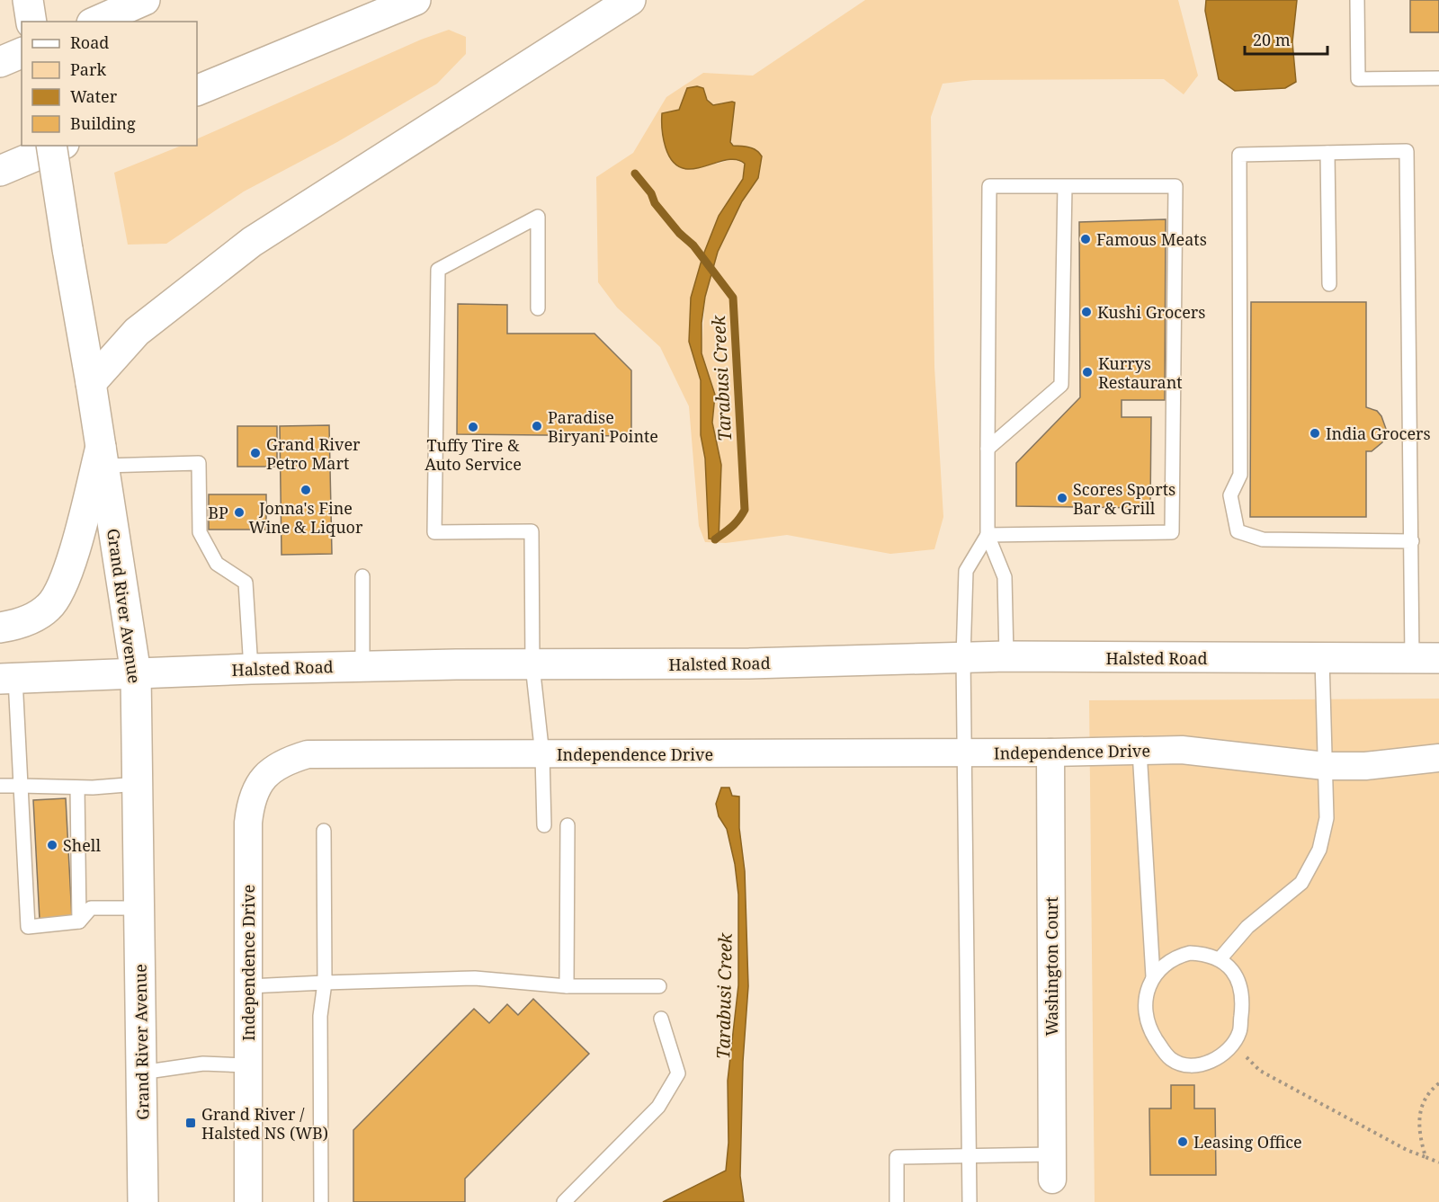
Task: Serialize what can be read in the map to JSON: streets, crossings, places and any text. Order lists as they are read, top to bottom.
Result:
{
  "streets": {
    "main road": ["Grand River Avenue", "Halsted Road"],
    "street": ["Independence Drive", "Washington Court"]
  },
  "crossings": [
    ["Grand River Avenue", "Halsted Road"],
    ["Independence Drive", "Washington Court"]
  ],
  "water": ["Tarabusi Creek"],
  "places": {
    "other": [
      "Famous Meats",
      "Kushi Grocers",
      "Kurrys Restaurant",
      "Paradise Biryani Pointe",
      "Tuffy Tire & Auto Service",
      "India Grocers",
      "Grand River Petro Mart",
      "Jonna's Fine Wine & Liquor",
      "Scores Sports Bar & Grill",
      "BP",
      "Shell",
      "Leasing Office"
    ],
    "transit": ["Grand River / Halsted NS (WB)"]
  },
  "legend": [
    "Road",
    "Park",
    "Water",
    "Building"
  ],
  "scale_bar": "20 m"
}
